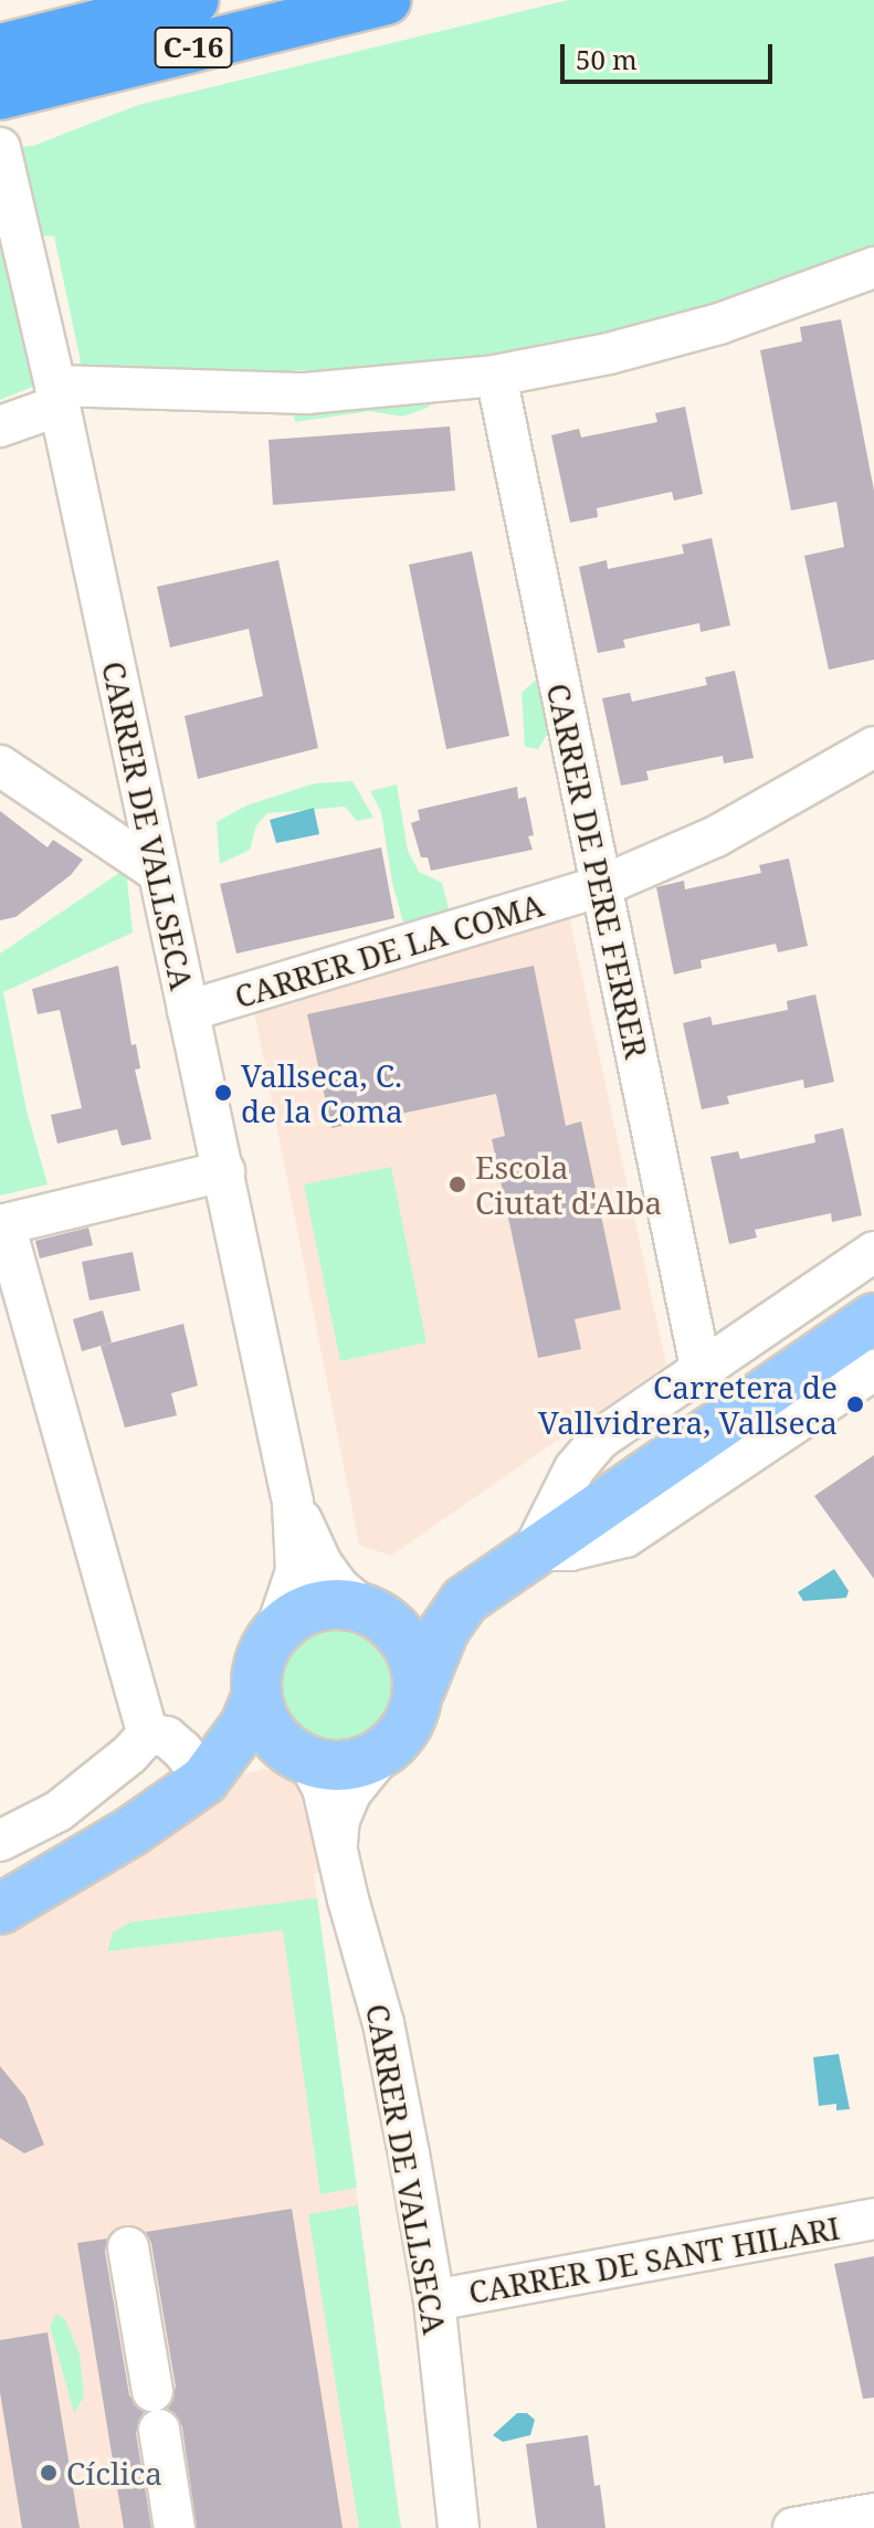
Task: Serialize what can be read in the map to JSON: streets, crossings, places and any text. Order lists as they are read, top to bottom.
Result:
{
  "streets": {
    "highway": ["C-16"],
    "street": [
      "CARRER DE VALLSECA",
      "CARRER DE PERE FERRER",
      "CARRER DE LA COMA",
      "CARRER DE SANT HILARI"
    ]
  },
  "crossings": [
    ["CARRER DE VALLSECA", "CARRER DE LA COMA"],
    ["CARRER DE VALLSECA", "CARRER DE SANT HILARI"],
    ["CARRER DE PERE FERRER", "CARRER DE LA COMA"]
  ],
  "places": [
    "Vallseca, C. de la Coma",
    "Escola Ciutat d'Alba",
    "Carretera de Vallvidrera, Vallseca",
    "Cíclica"
  ],
  "scale_bar": "50 m"
}
